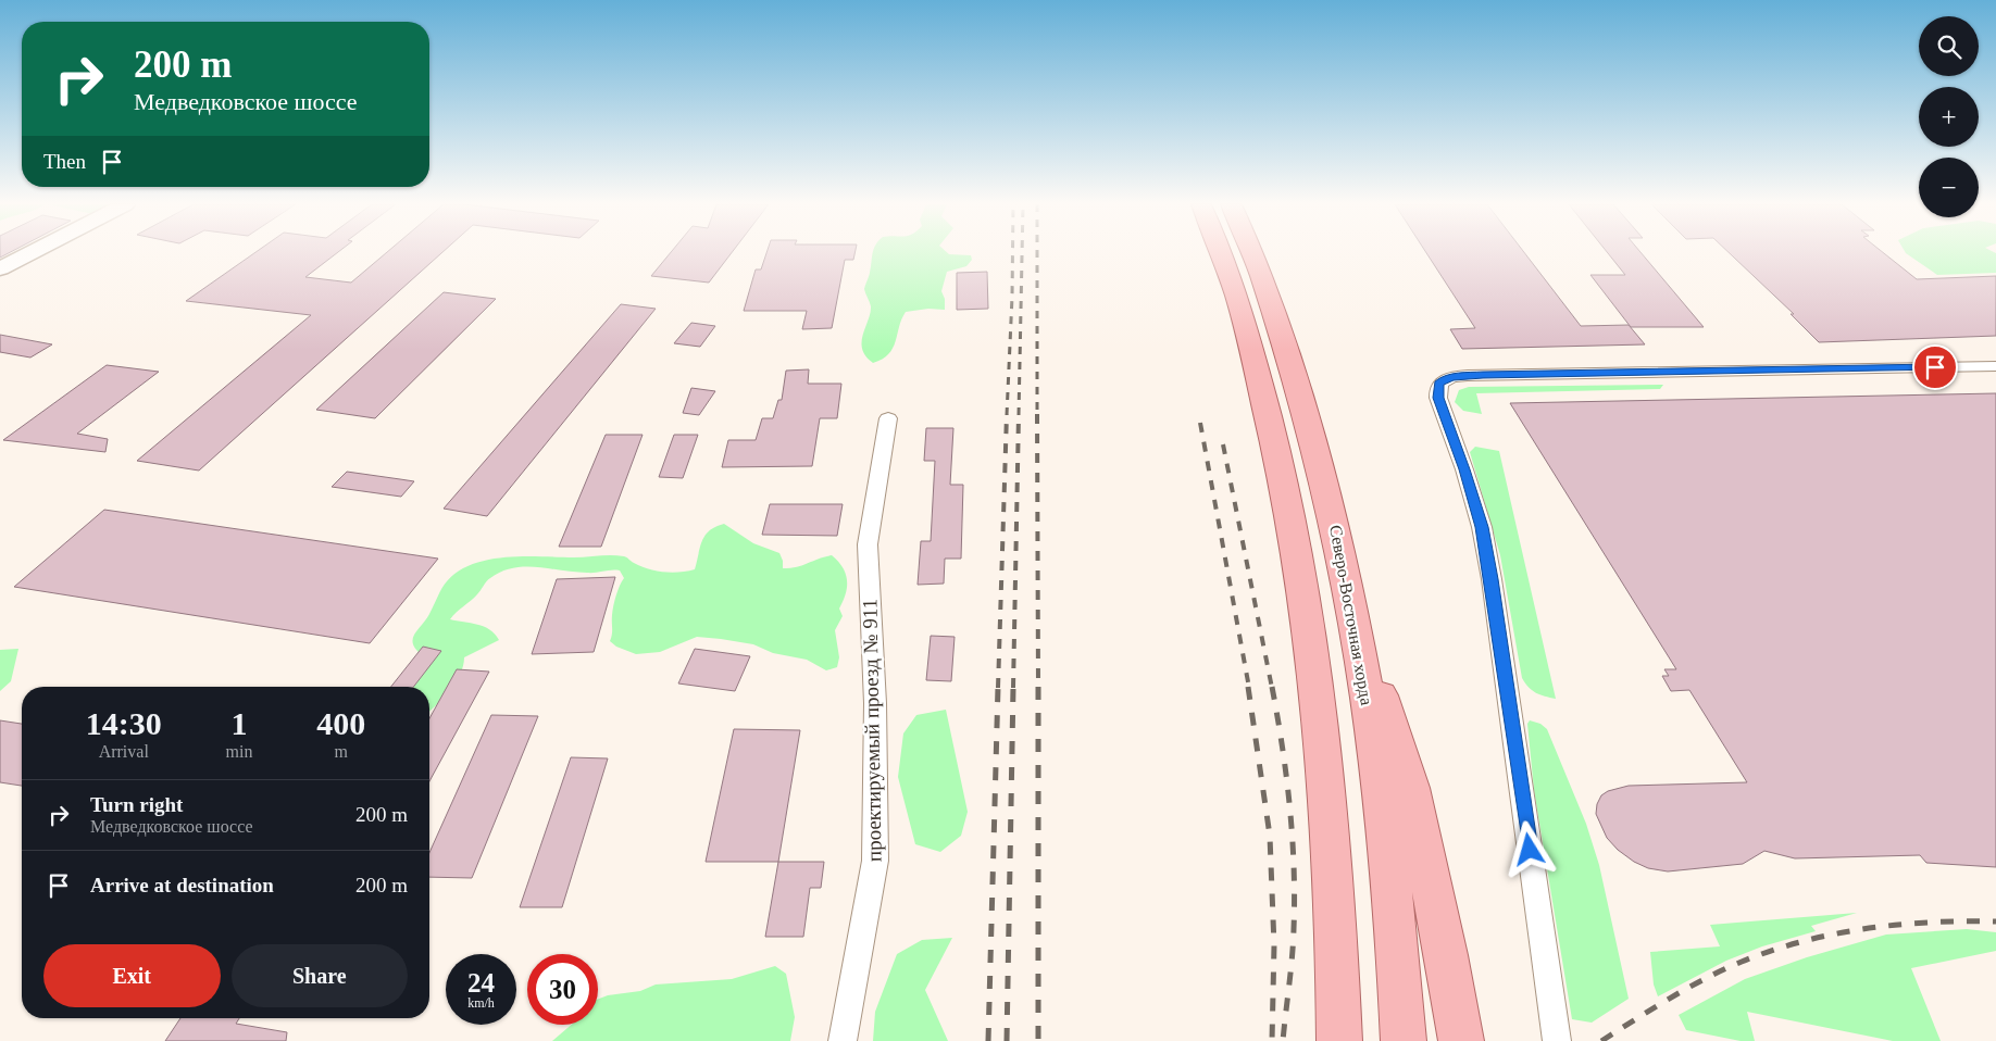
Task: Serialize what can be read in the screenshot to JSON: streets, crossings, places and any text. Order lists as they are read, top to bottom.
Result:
{
  "streets": {
    "main road": ["Северо-Восточная хорда"],
    "street": ["проектируемый проезд № 911"]
  },
  "page": {
    "map_buttons": ["+", "−"],
    "turn": ["200 m", "Медведковское шоссе"],
    "then": "Then",
    "eta": [
      "14:30",
      "Arrival",
      "1",
      "min",
      "400",
      "m"
    ],
    "list": [
      {
        "name": "Turn right",
        "note": "Медведковское шоссе",
        "value": "200 m"
      },
      {
        "name": "Arrive at destination",
        "value": "200 m"
      }
    ],
    "buttons": ["Exit", "Share"],
    "speed": "24 km/h",
    "limit": "30"
  }
}
